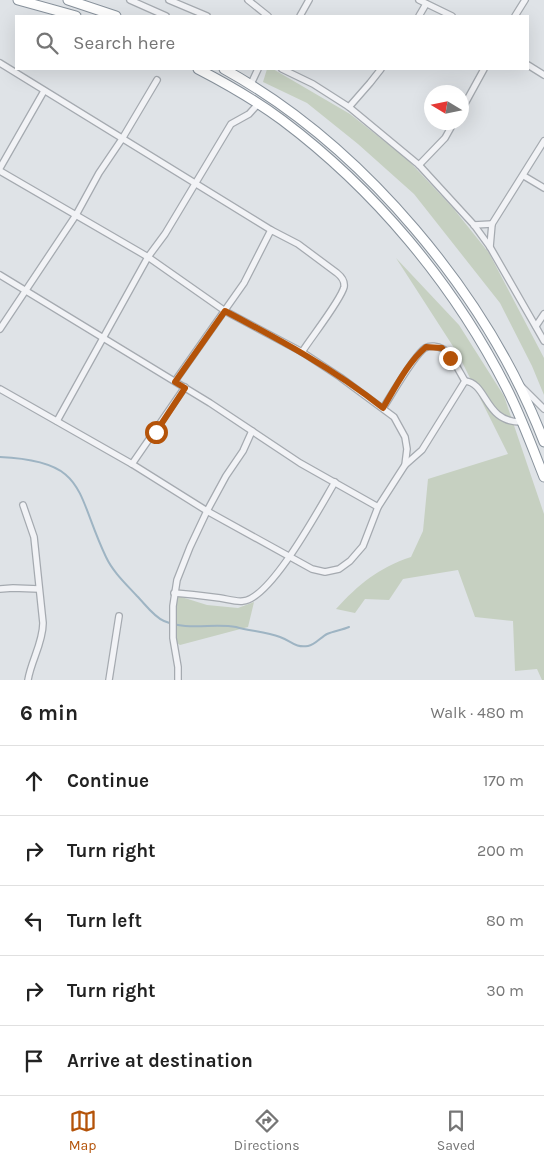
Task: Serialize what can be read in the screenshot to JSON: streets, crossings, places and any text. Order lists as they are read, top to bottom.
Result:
{
  "north": "left",
  "page": {
    "search": "Search here",
    "heading": ["6 min", "Walk · 480 m"],
    "list": [
      ["Continue", "170 m"],
      ["Turn right", "200 m"],
      ["Turn left", "80 m"],
      ["Turn right", "30 m"],
      "Arrive at destination"
    ],
    "nav": ["Map", "Directions", "Saved"]
  }
}
